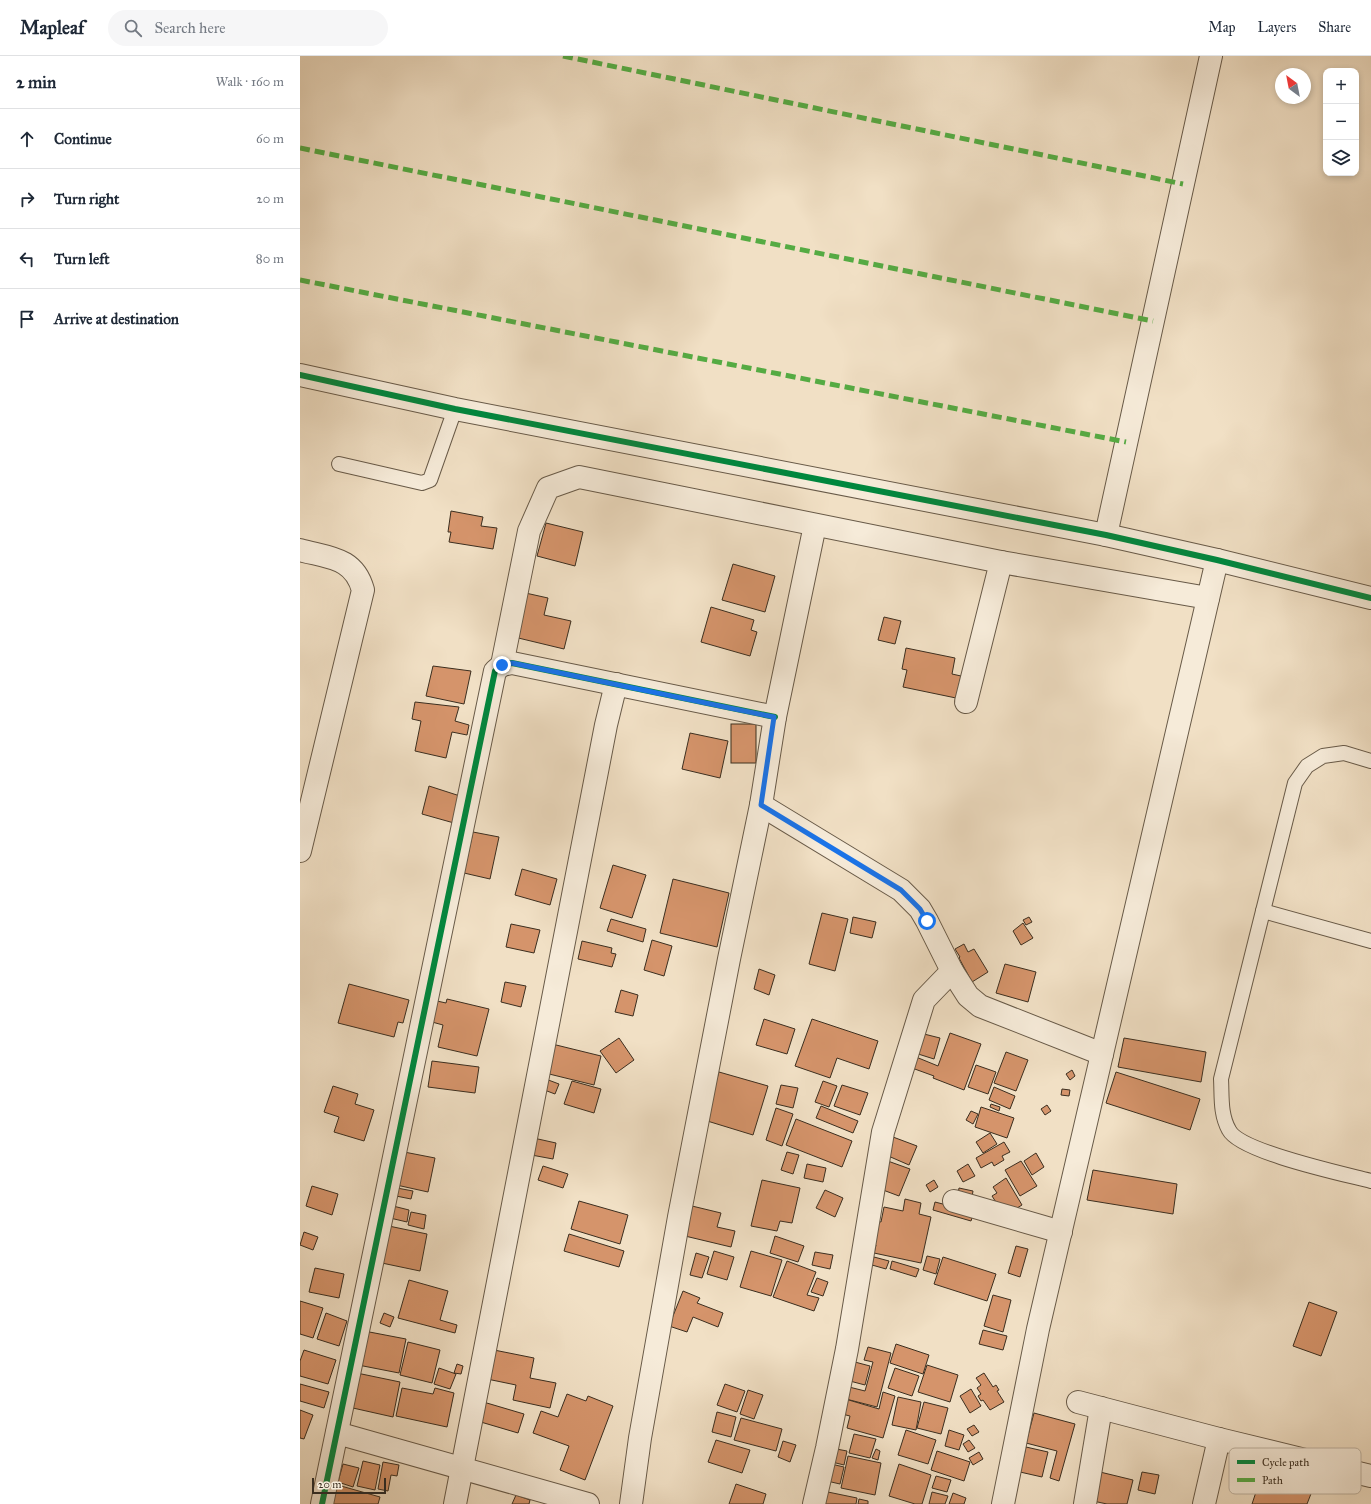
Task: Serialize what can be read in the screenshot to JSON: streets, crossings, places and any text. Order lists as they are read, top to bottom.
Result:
{
  "legend": ["Cycle path", "Path"],
  "scale_bar": "20 m",
  "north": "top left",
  "page": {
    "header": "Mapleaf",
    "search": "Search here",
    "nav": ["Map", "Layers", "Share"],
    "heading": ["2 min", "Walk · 160 m"],
    "map_buttons": ["+", "−"],
    "list": [
      ["Continue", "60 m"],
      ["Turn right", "20 m"],
      ["Turn left", "80 m"],
      "Arrive at destination"
    ],
    "scale": "20 m"
  }
}
